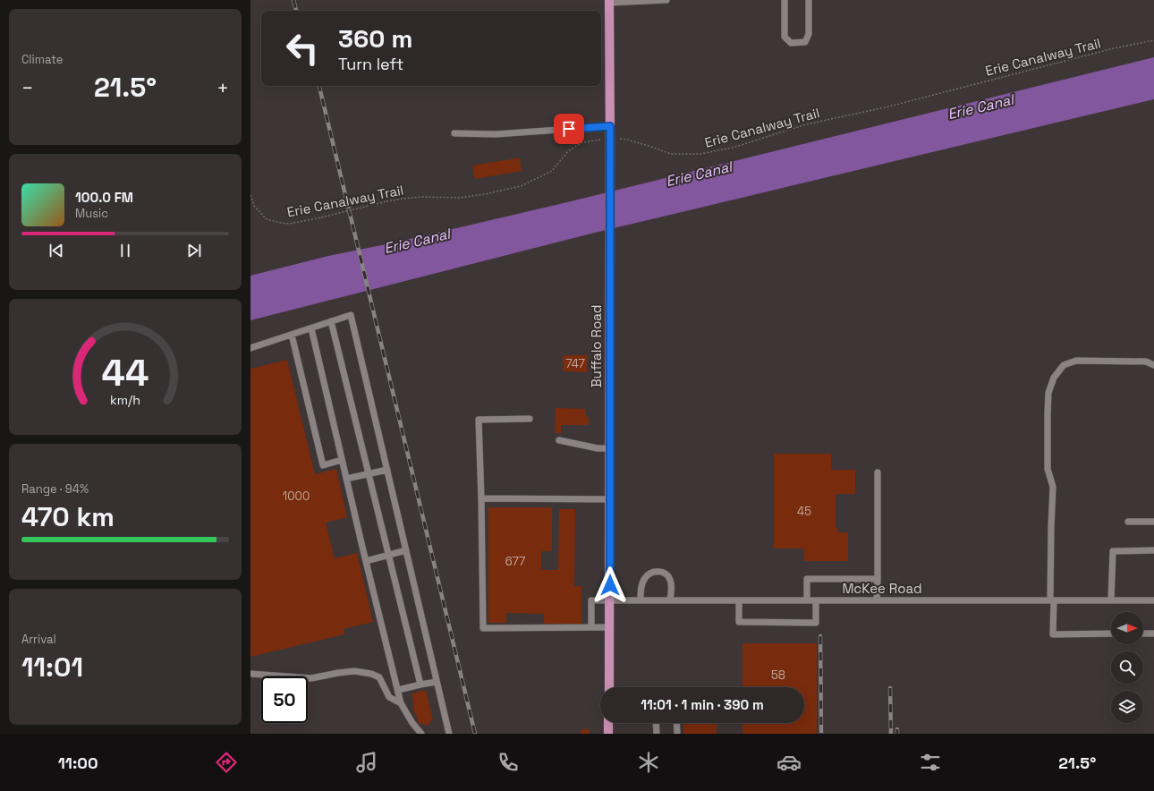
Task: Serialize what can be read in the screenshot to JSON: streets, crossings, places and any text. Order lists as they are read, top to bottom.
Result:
{
  "streets": {
    "main road": ["Buffalo Road"],
    "street": ["McKee Road"],
    "path": ["Erie Canalway Trail"]
  },
  "crossings": [
    ["Erie Canalway Trail", "Buffalo Road"],
    ["Buffalo Road", "McKee Road"]
  ],
  "water": ["Erie Canal"],
  "house_numbers": [
    "747",
    "1000",
    "45",
    "677",
    "58"
  ],
  "north": "right",
  "page": {
    "tile": [
      "Climate",
      ["Range · 94%", "470 km"],
      ["Arrival", "11:01"]
    ],
    "turn": ["360 m", "Turn left"],
    "heat": ["−", "21.5°", "+"],
    "song": ["100.0 FM", "Music"],
    "limit": "50",
    "trip": "11:01 · 1 min · 390 m",
    "tabs": ["11:00", "21.5°"],
    "gauge": ["44", "km/h"]
  }
}
